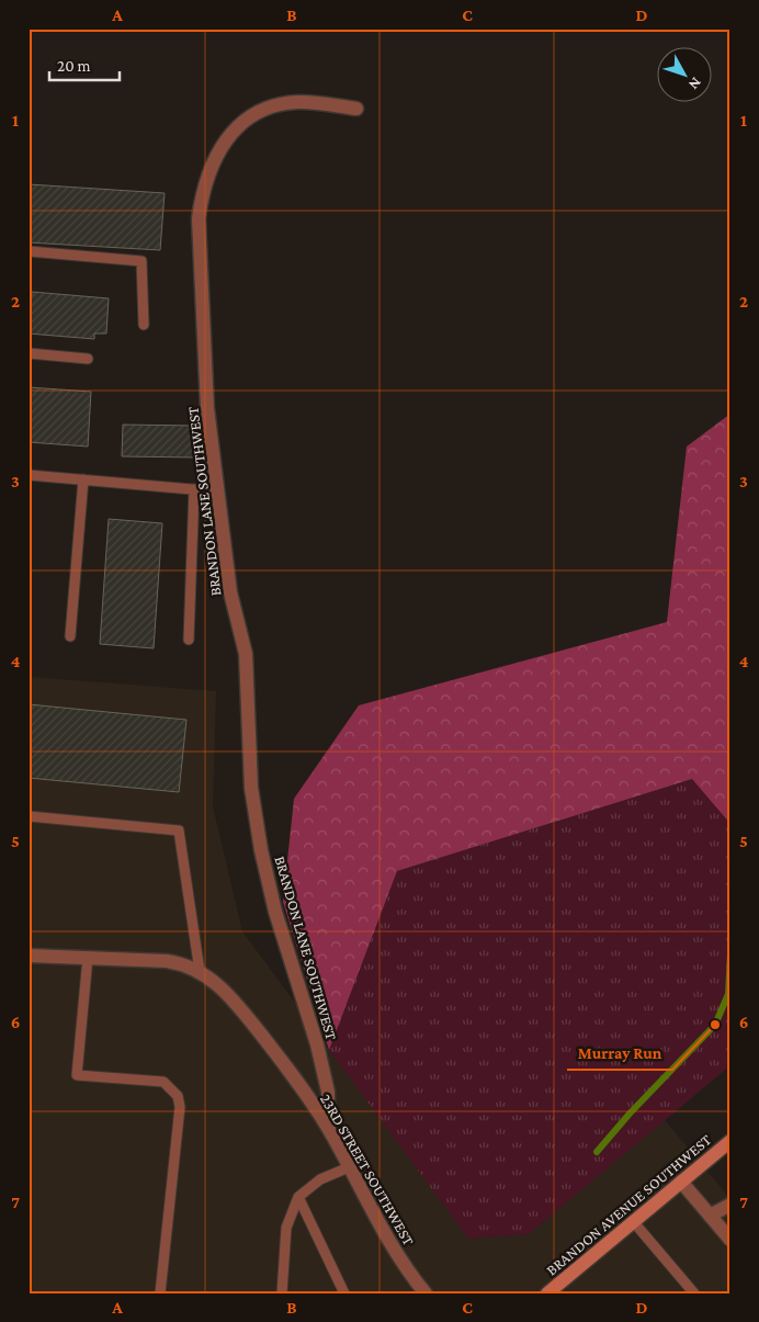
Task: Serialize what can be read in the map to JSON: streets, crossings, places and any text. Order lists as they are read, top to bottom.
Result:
{
  "streets": {
    "main road": ["BRANDON AVENUE SOUTHWEST"],
    "street": ["BRANDON LANE SOUTHWEST", "23RD STREET SOUTHWEST"]
  },
  "crossings": [
    ["BRANDON LANE SOUTHWEST", "23RD STREET SOUTHWEST"]
  ],
  "places": ["Murray Run"],
  "scale_bar": "20 m",
  "north": "bottom right",
  "grid": {
    "columns": [
      "A",
      "B",
      "C",
      "D"
    ],
    "rows": [
      "1",
      "2",
      "3",
      "4",
      "5",
      "6",
      "7"
    ]
  }
}
